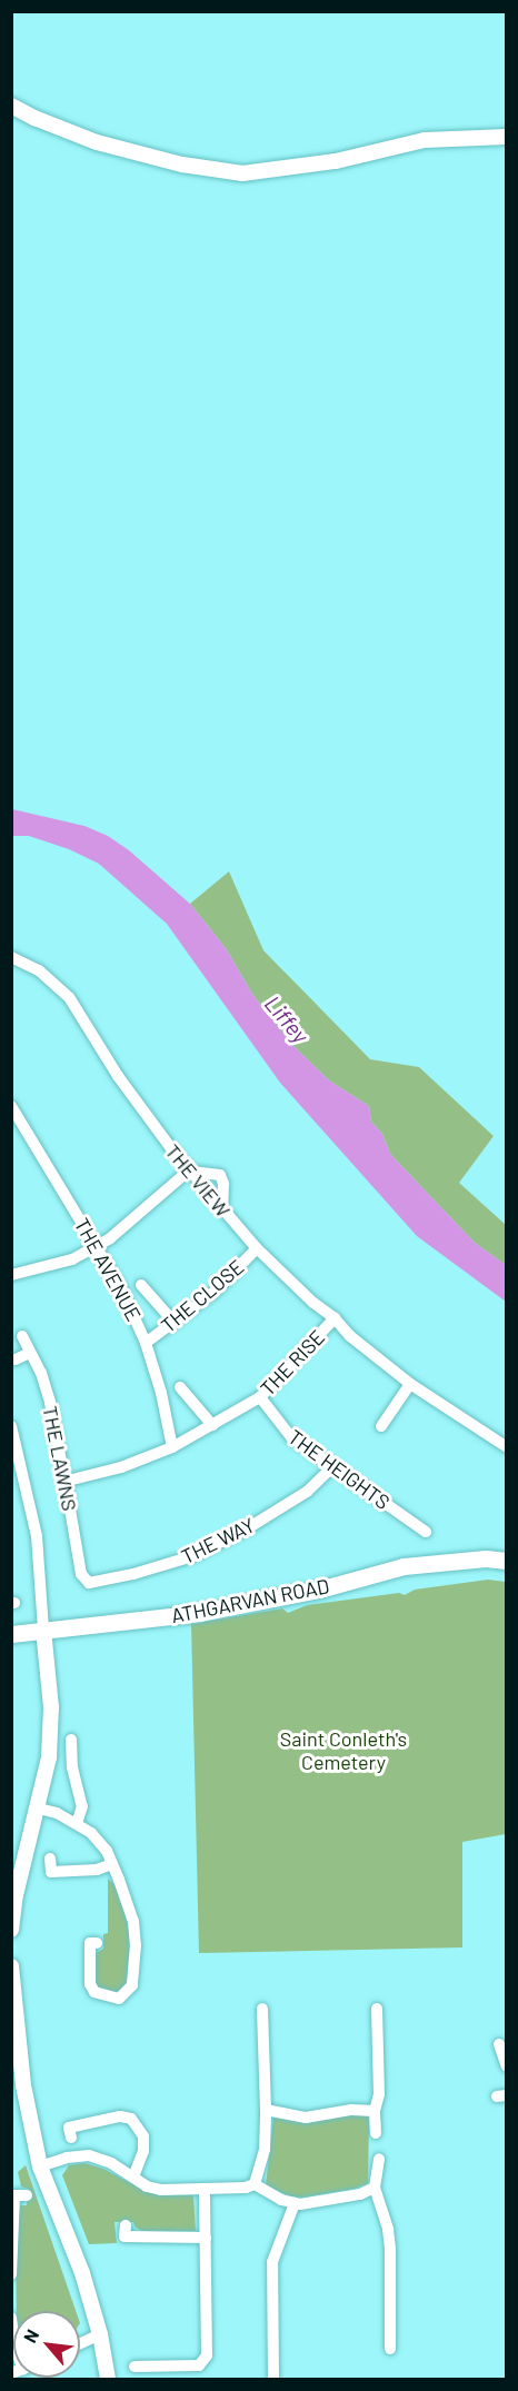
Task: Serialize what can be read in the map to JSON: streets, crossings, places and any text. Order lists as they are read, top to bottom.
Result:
{
  "streets": {
    "main road": ["ATHGARVAN ROAD"],
    "street": [
      "THE VIEW",
      "THE AVENUE",
      "THE CLOSE",
      "THE RISE",
      "THE LAWNS",
      "THE HEIGHTS",
      "THE WAY"
    ]
  },
  "crossings": [
    ["THE VIEW", "THE CLOSE"],
    ["THE VIEW", "THE RISE"],
    ["THE AVENUE", "THE CLOSE"],
    ["THE AVENUE", "THE RISE"],
    ["THE RISE", "THE LAWNS"],
    ["THE RISE", "THE HEIGHTS"],
    ["THE LAWNS", "THE WAY"],
    ["THE HEIGHTS", "THE WAY"]
  ],
  "water": ["Liffey"],
  "parks": ["Saint Conleth's Cemetery"],
  "north": "top left"
}
